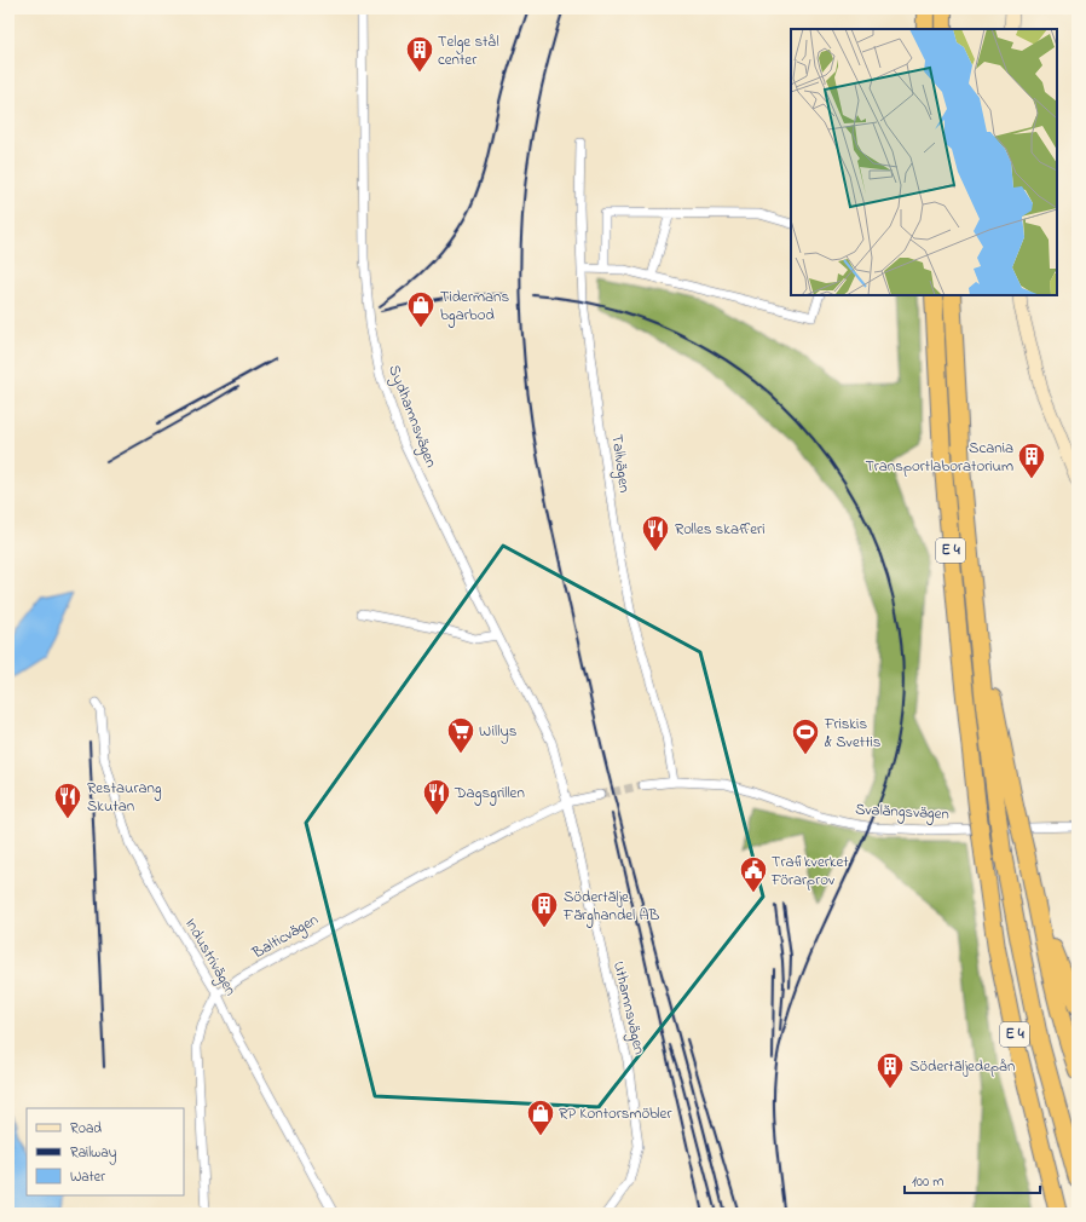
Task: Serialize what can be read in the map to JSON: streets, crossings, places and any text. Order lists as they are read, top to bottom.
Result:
{
  "streets": {
    "highway": ["E 4"],
    "street": [
      "Sydhamnsvägen",
      "Tallvägen",
      "Svalängsvägen",
      "Balticvägen",
      "Industrivägen",
      "Uthamnsvägen"
    ]
  },
  "crossings": [
    ["Sydhamnsvägen", "Balticvägen"],
    ["Sydhamnsvägen", "Uthamnsvägen"],
    ["Tallvägen", "Svalängsvägen"],
    ["Balticvägen", "Industrivägen"],
    ["Balticvägen", "Uthamnsvägen"]
  ],
  "places": {
    "building": [
      "Telge stål center",
      "Scania Transportlaboratorium",
      "Södertälje Färghandel AB",
      "Södertäljedepån"
    ],
    "shop": ["Tidermans bgarbod", "RP Kontorsmöbler"],
    "restaurant": ["Rolles skafferi", "Dagsgrillen", "Restaurang Skutan"],
    "supermarket": ["Willys"],
    "sports": ["Friskis & Svettis"],
    "public building": ["Trafikverket Förarprov"]
  },
  "legend": ["Road", "Railway", "Water"],
  "scale_bar": "100 m"
}
